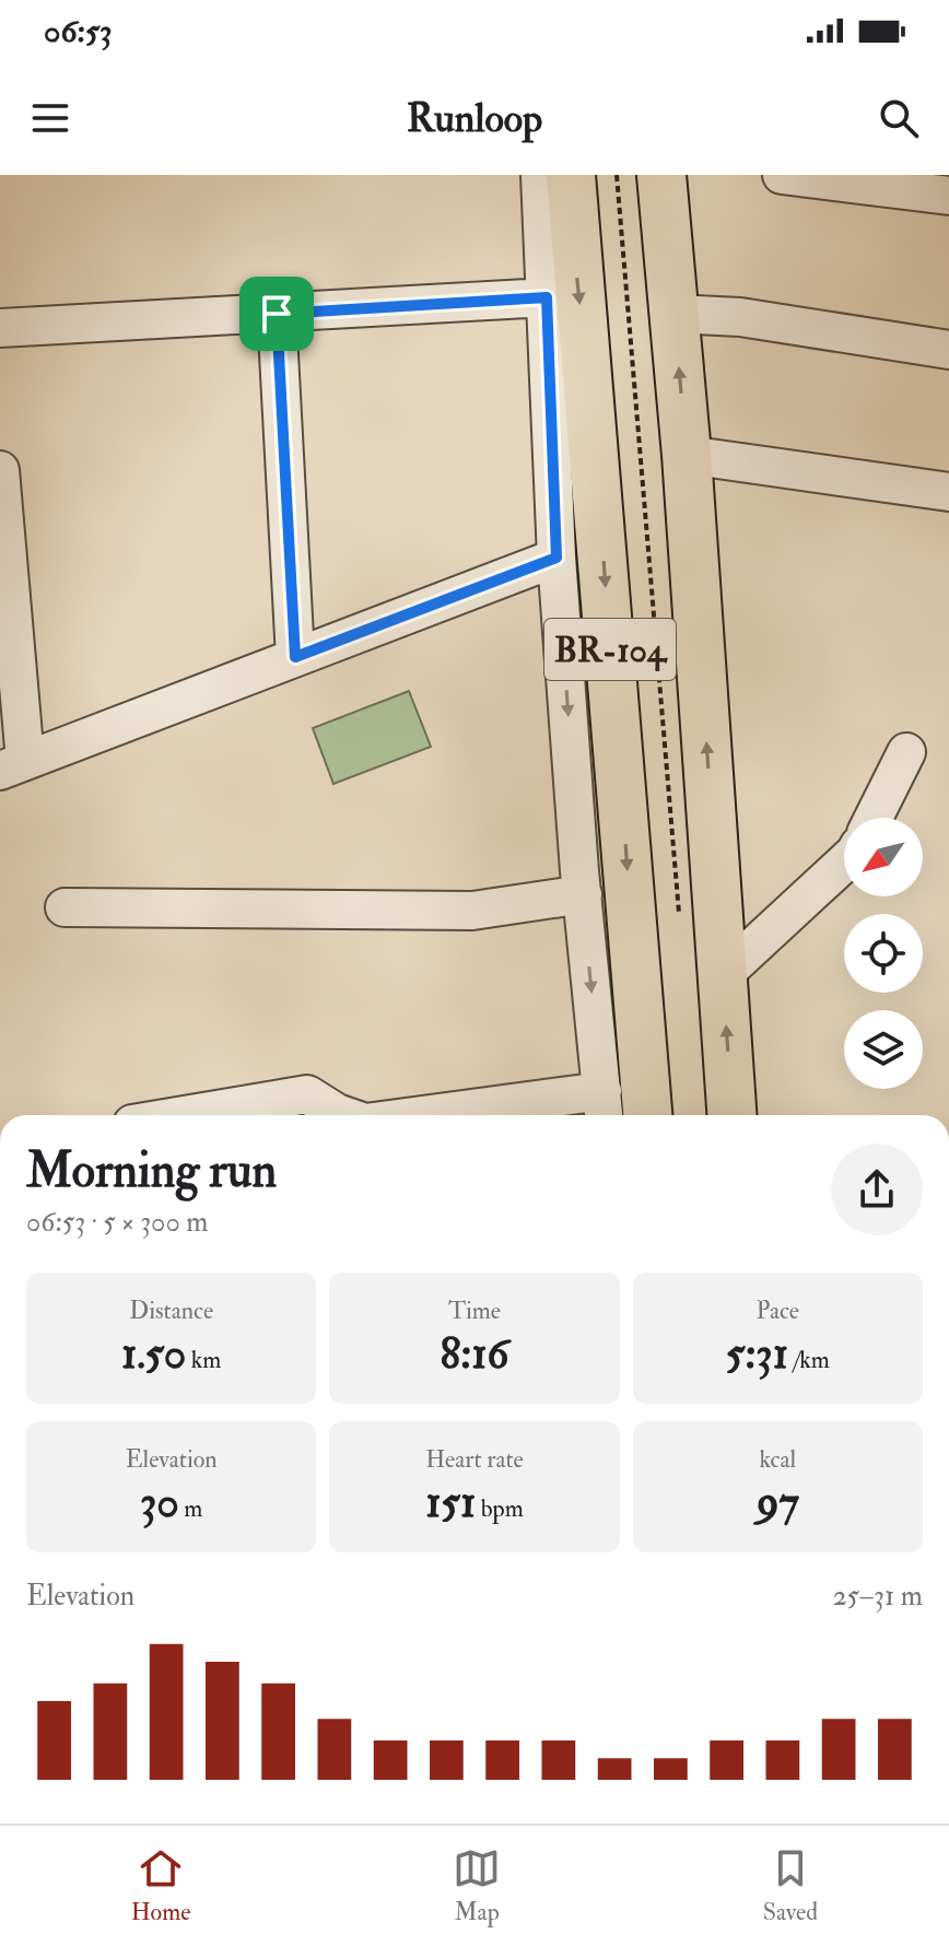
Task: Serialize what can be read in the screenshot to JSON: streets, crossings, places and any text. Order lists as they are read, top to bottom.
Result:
{
  "streets": {
    "highway": ["BR-104"]
  },
  "north": "bottom left",
  "page": {
    "status": "06:53",
    "header": "Runloop",
    "heading": ["Morning run", "06:53 · 5 × 300 m"],
    "stats": [
      ["Distance", "1.50 km"],
      ["Time", "8:16"],
      ["Pace", "5:31 /km"],
      ["Elevation", "30 m"],
      ["Heart rate", "151 bpm"],
      ["kcal", "97"]
    ],
    "chart": ["Elevation", "25–31 m"],
    "tabs": ["Home", "Map", "Saved"]
  }
}
